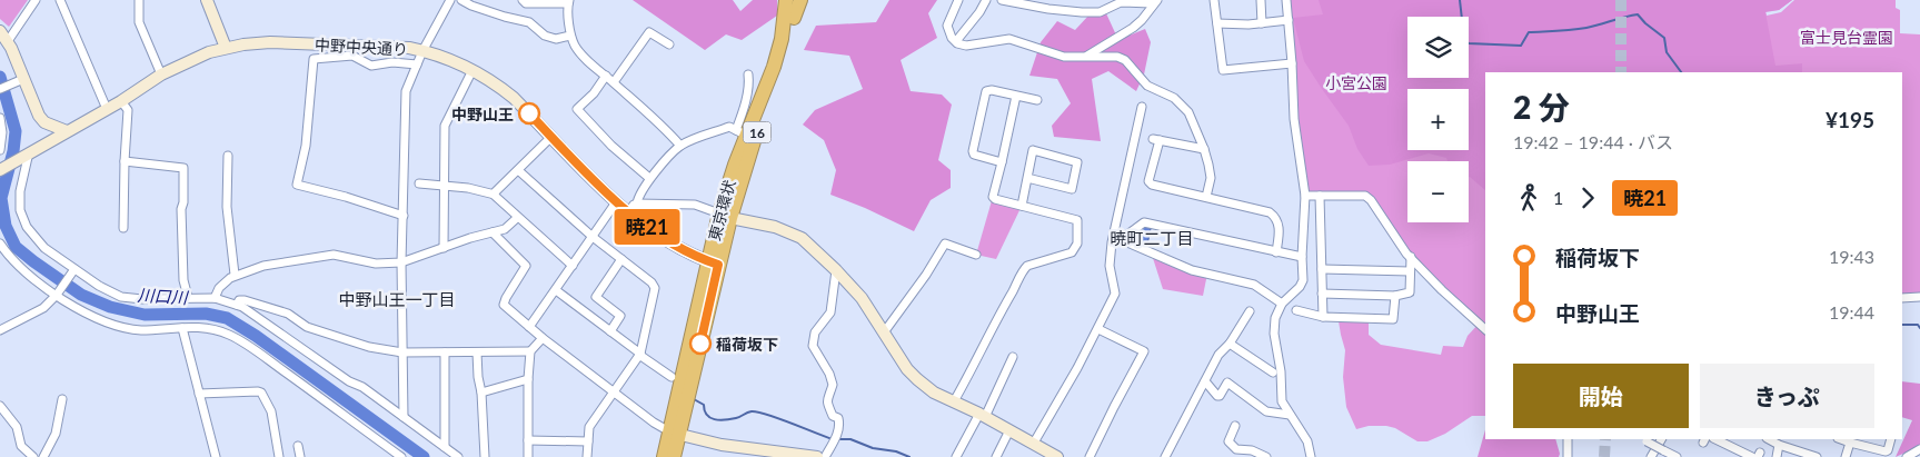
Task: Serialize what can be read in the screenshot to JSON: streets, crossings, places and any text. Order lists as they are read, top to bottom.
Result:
{
  "streets": {
    "highway": ["16", "東京環状"],
    "street": ["中野中央通り"]
  },
  "crossings": [
    ["中野中央通り", "東京環状"]
  ],
  "districts": ["暁町二丁目", "中野山王一丁目"],
  "water": ["川口川"],
  "parks": ["富士見台霊園", "小宮公園"],
  "places": ["中野山王", "稲荷坂下"],
  "lines": ["bus line 暁21"],
  "page": {
    "on_map": "暁21",
    "map_buttons": ["+", "−"],
    "heading": ["2 分", "19:42 – 19:44 · バス", "¥195"],
    "legs": ["1", "暁21"],
    "list": [
      {
        "name": "稲荷坂下",
        "value": "19:43"
      },
      {
        "name": "中野山王",
        "value": "19:44"
      }
    ],
    "buttons": ["開始", "きっぷ"]
  }
}
